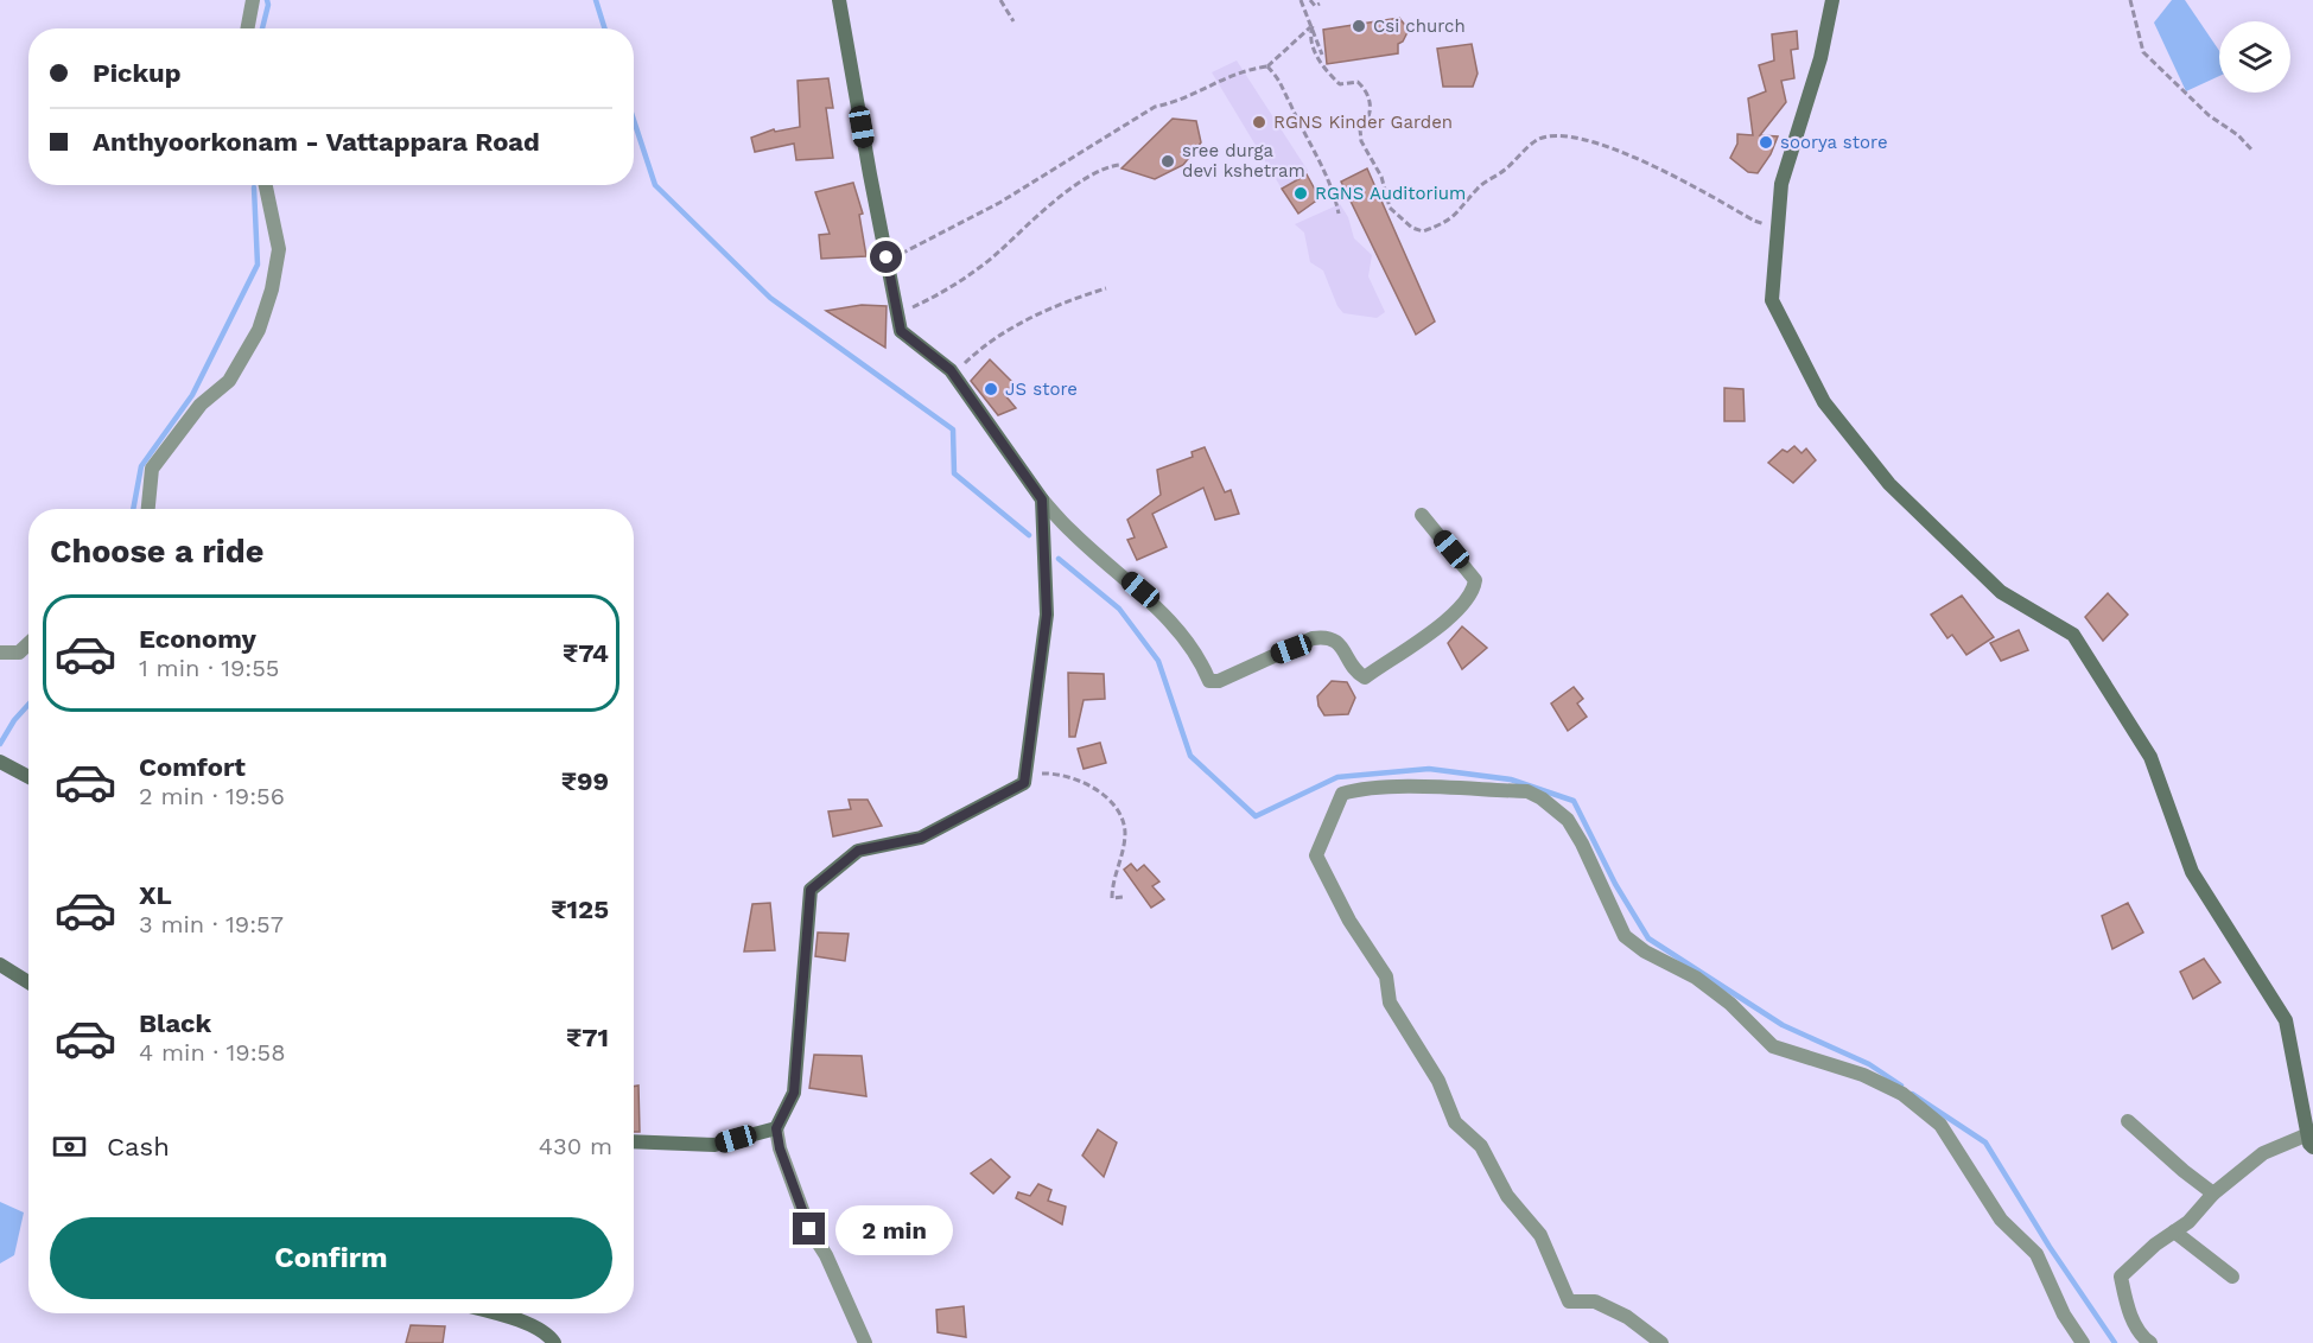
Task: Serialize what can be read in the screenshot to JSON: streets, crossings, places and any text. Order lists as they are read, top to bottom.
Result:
{
  "places": [
    "Csi church",
    "RGNS Kinder Garden",
    "soorya store",
    "sree durga devi kshetram",
    "RGNS Auditorium",
    "JS store"
  ],
  "page": {
    "banner": ["Pickup", "Anthyoorkonam - Vattappara Road"],
    "heading": "Choose a ride",
    "list": [
      {
        "name": "Economy",
        "note": "1 min · 19:55",
        "value": "₹74"
      },
      {
        "name": "Comfort",
        "note": "2 min · 19:56",
        "value": "₹99"
      },
      {
        "name": "XL",
        "note": "3 min · 19:57",
        "value": "₹125"
      },
      {
        "name": "Black",
        "note": "4 min · 19:58",
        "value": "₹71"
      }
    ],
    "pay": ["Cash", "430 m"],
    "buttons": "Confirm",
    "bubble": "2 min"
  }
}
